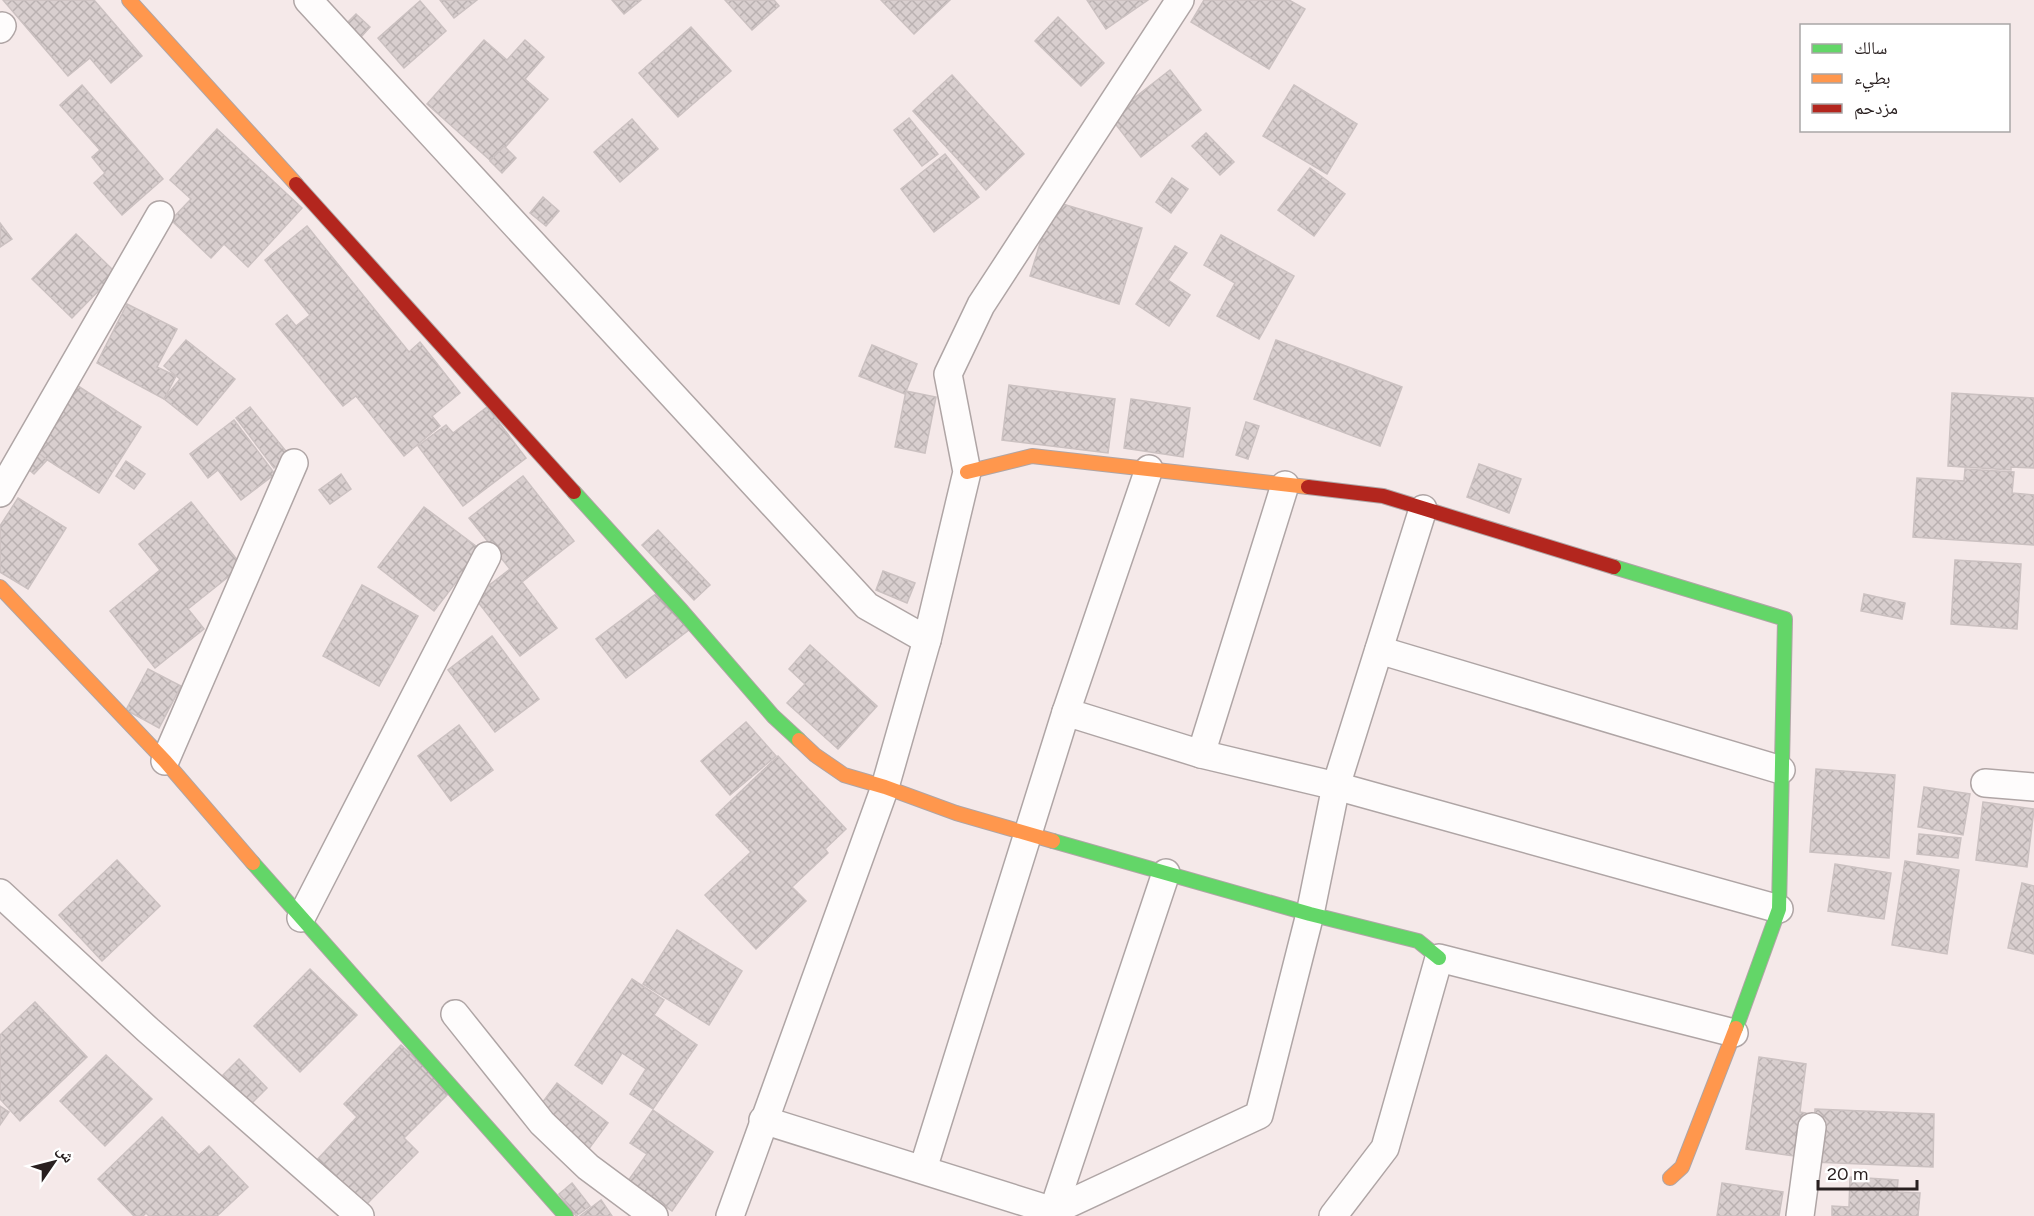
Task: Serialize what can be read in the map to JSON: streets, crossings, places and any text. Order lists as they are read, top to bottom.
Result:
{
  "legend": ["سالك", "بطيء", "مزدحم"],
  "scale_bar": "20 m",
  "north": "top right"
}
